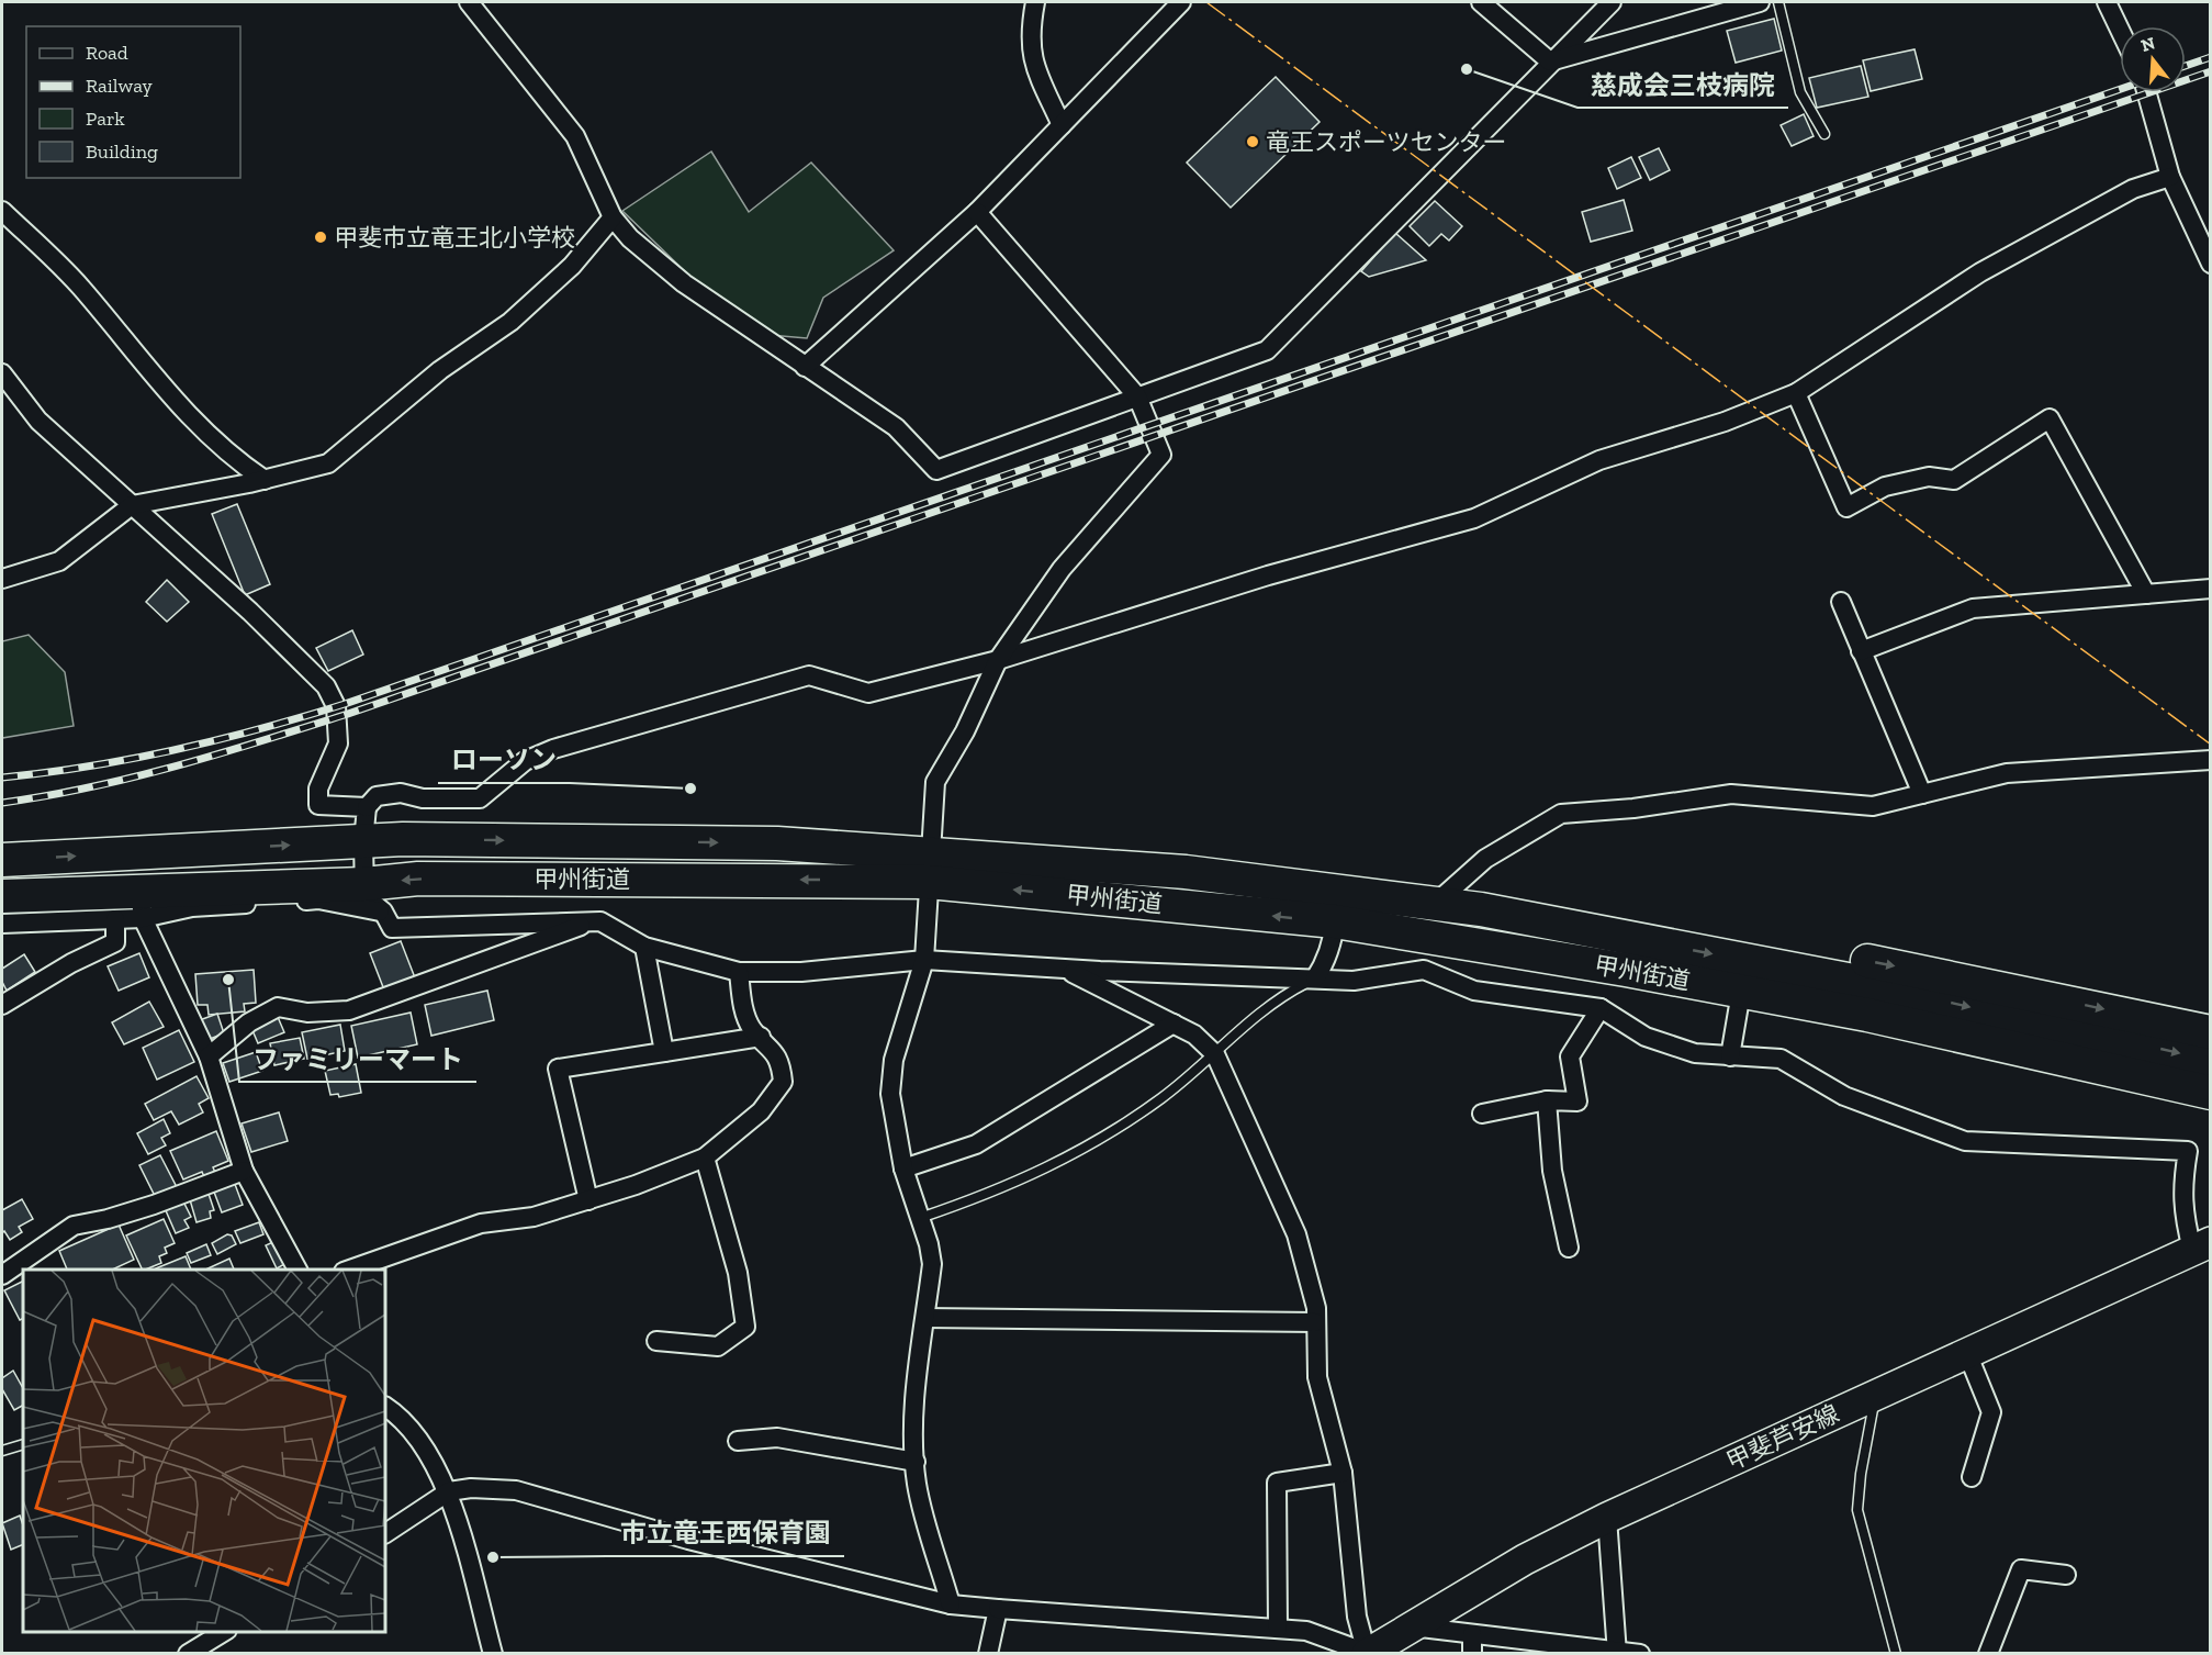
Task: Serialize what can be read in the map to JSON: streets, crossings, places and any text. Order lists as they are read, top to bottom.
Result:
{
  "streets": {
    "highway": ["甲州街道"],
    "main road": ["甲斐芦安線"]
  },
  "places": [
    "慈成会三枝病院",
    "竜王スポーツセンター",
    "甲斐市立竜王北小学校",
    "ローソン",
    "ファミリーマート",
    "市立竜王西保育園"
  ],
  "legend": [
    "Road",
    "Railway",
    "Park",
    "Building"
  ],
  "north": "top"
}
